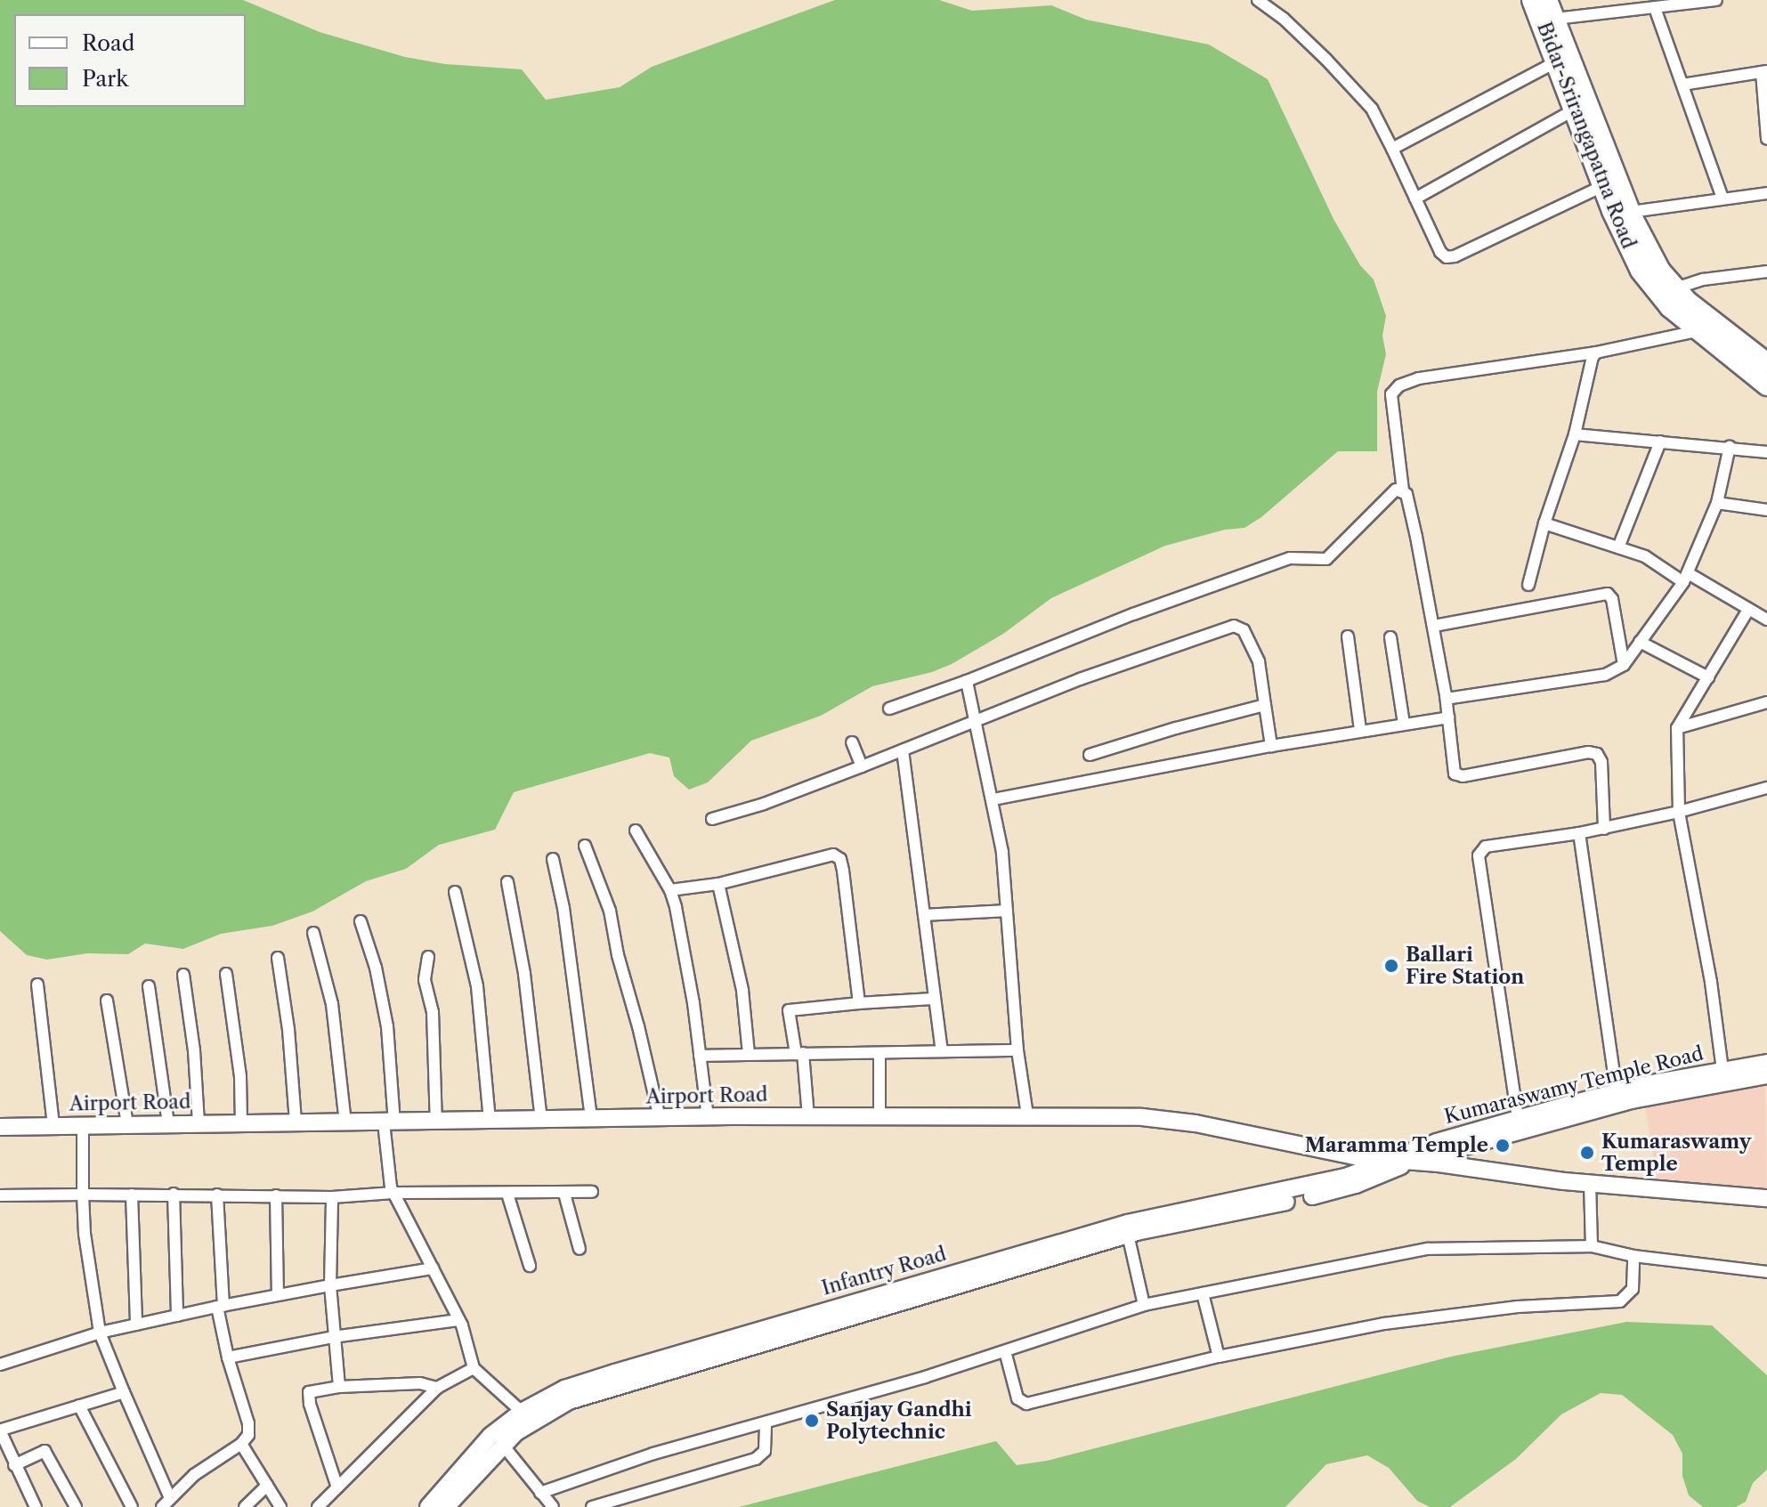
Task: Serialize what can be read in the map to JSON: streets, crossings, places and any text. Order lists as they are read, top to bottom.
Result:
{
  "streets": {
    "highway": ["Bidar-Srirangapatna Road"],
    "street": ["Kumaraswamy Temple Road", "Airport Road", "Infantry Road"]
  },
  "crossings": [
    ["Kumaraswamy Temple Road", "Airport Road"],
    ["Kumaraswamy Temple Road", "Infantry Road"],
    ["Airport Road", "Infantry Road"]
  ],
  "places": [
    "Ballari Fire Station",
    "Maramma Temple",
    "Kumaraswamy Temple",
    "Sanjay Gandhi Polytechnic"
  ],
  "legend": ["Road", "Park"]
}
